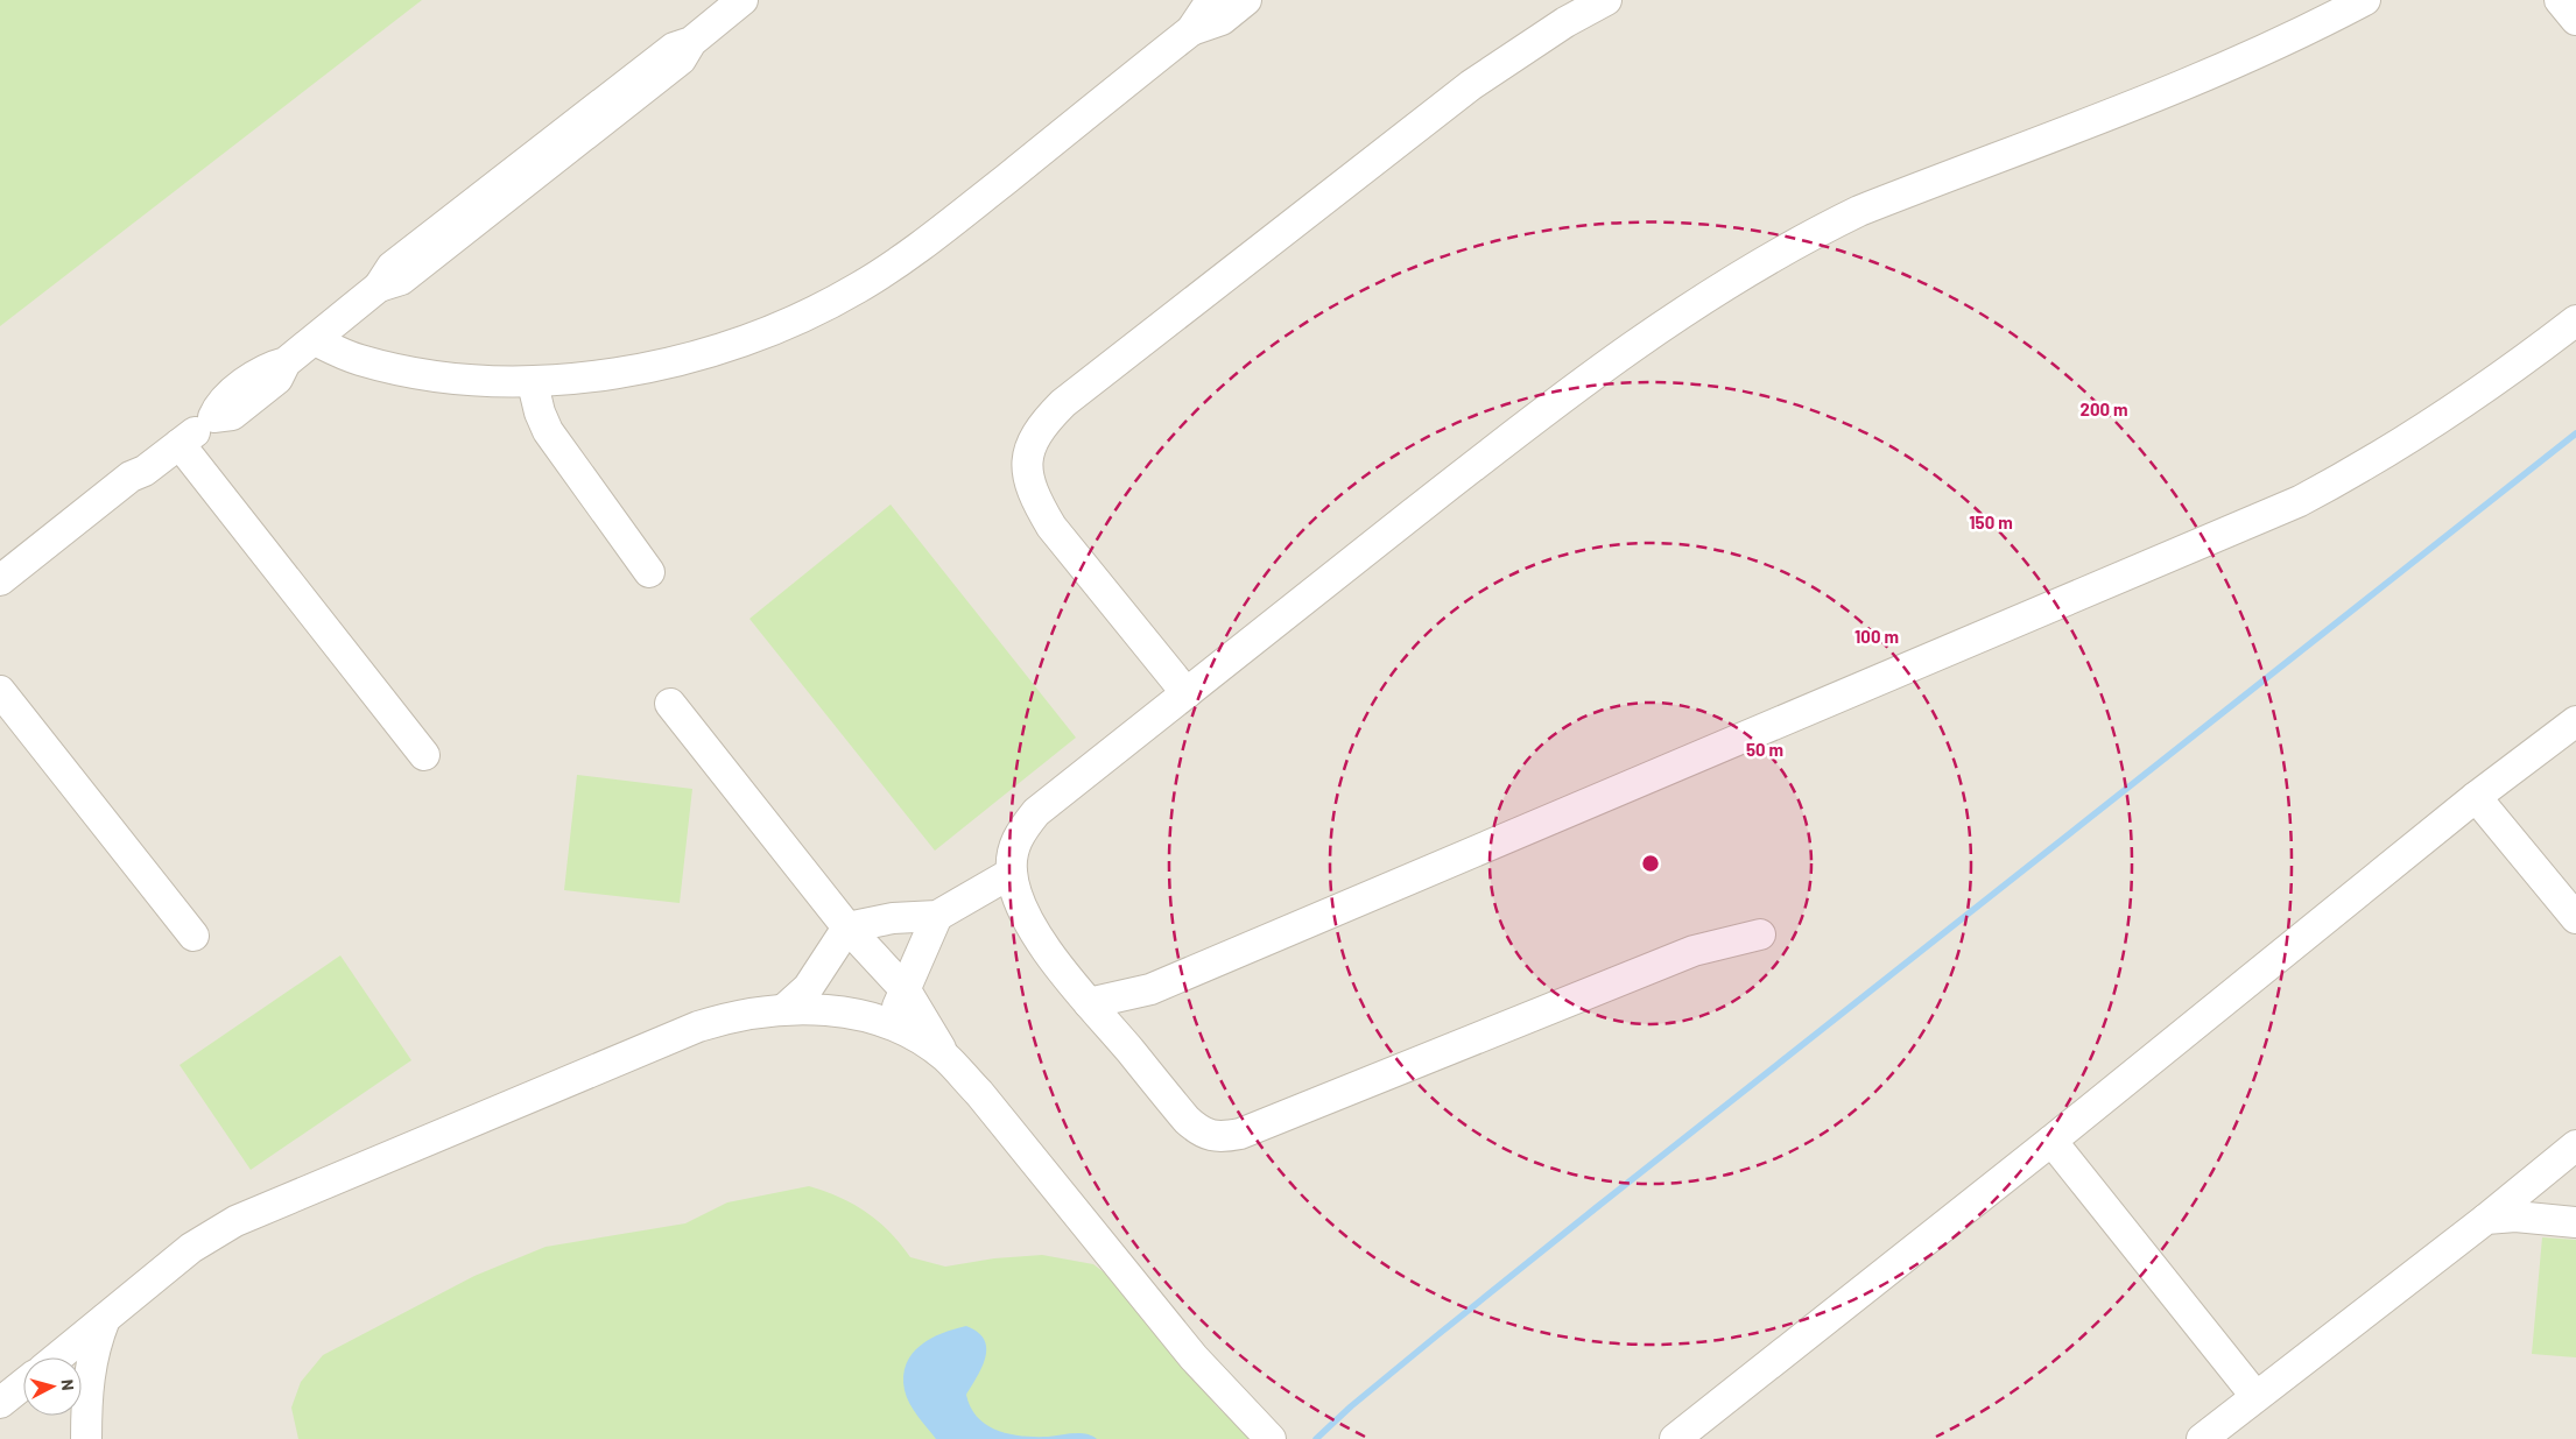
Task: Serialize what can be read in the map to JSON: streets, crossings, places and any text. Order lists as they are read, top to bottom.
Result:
{
  "north": "right",
  "rings": [
    "200 m",
    "150 m",
    "100 m",
    "50 m"
  ]
}
